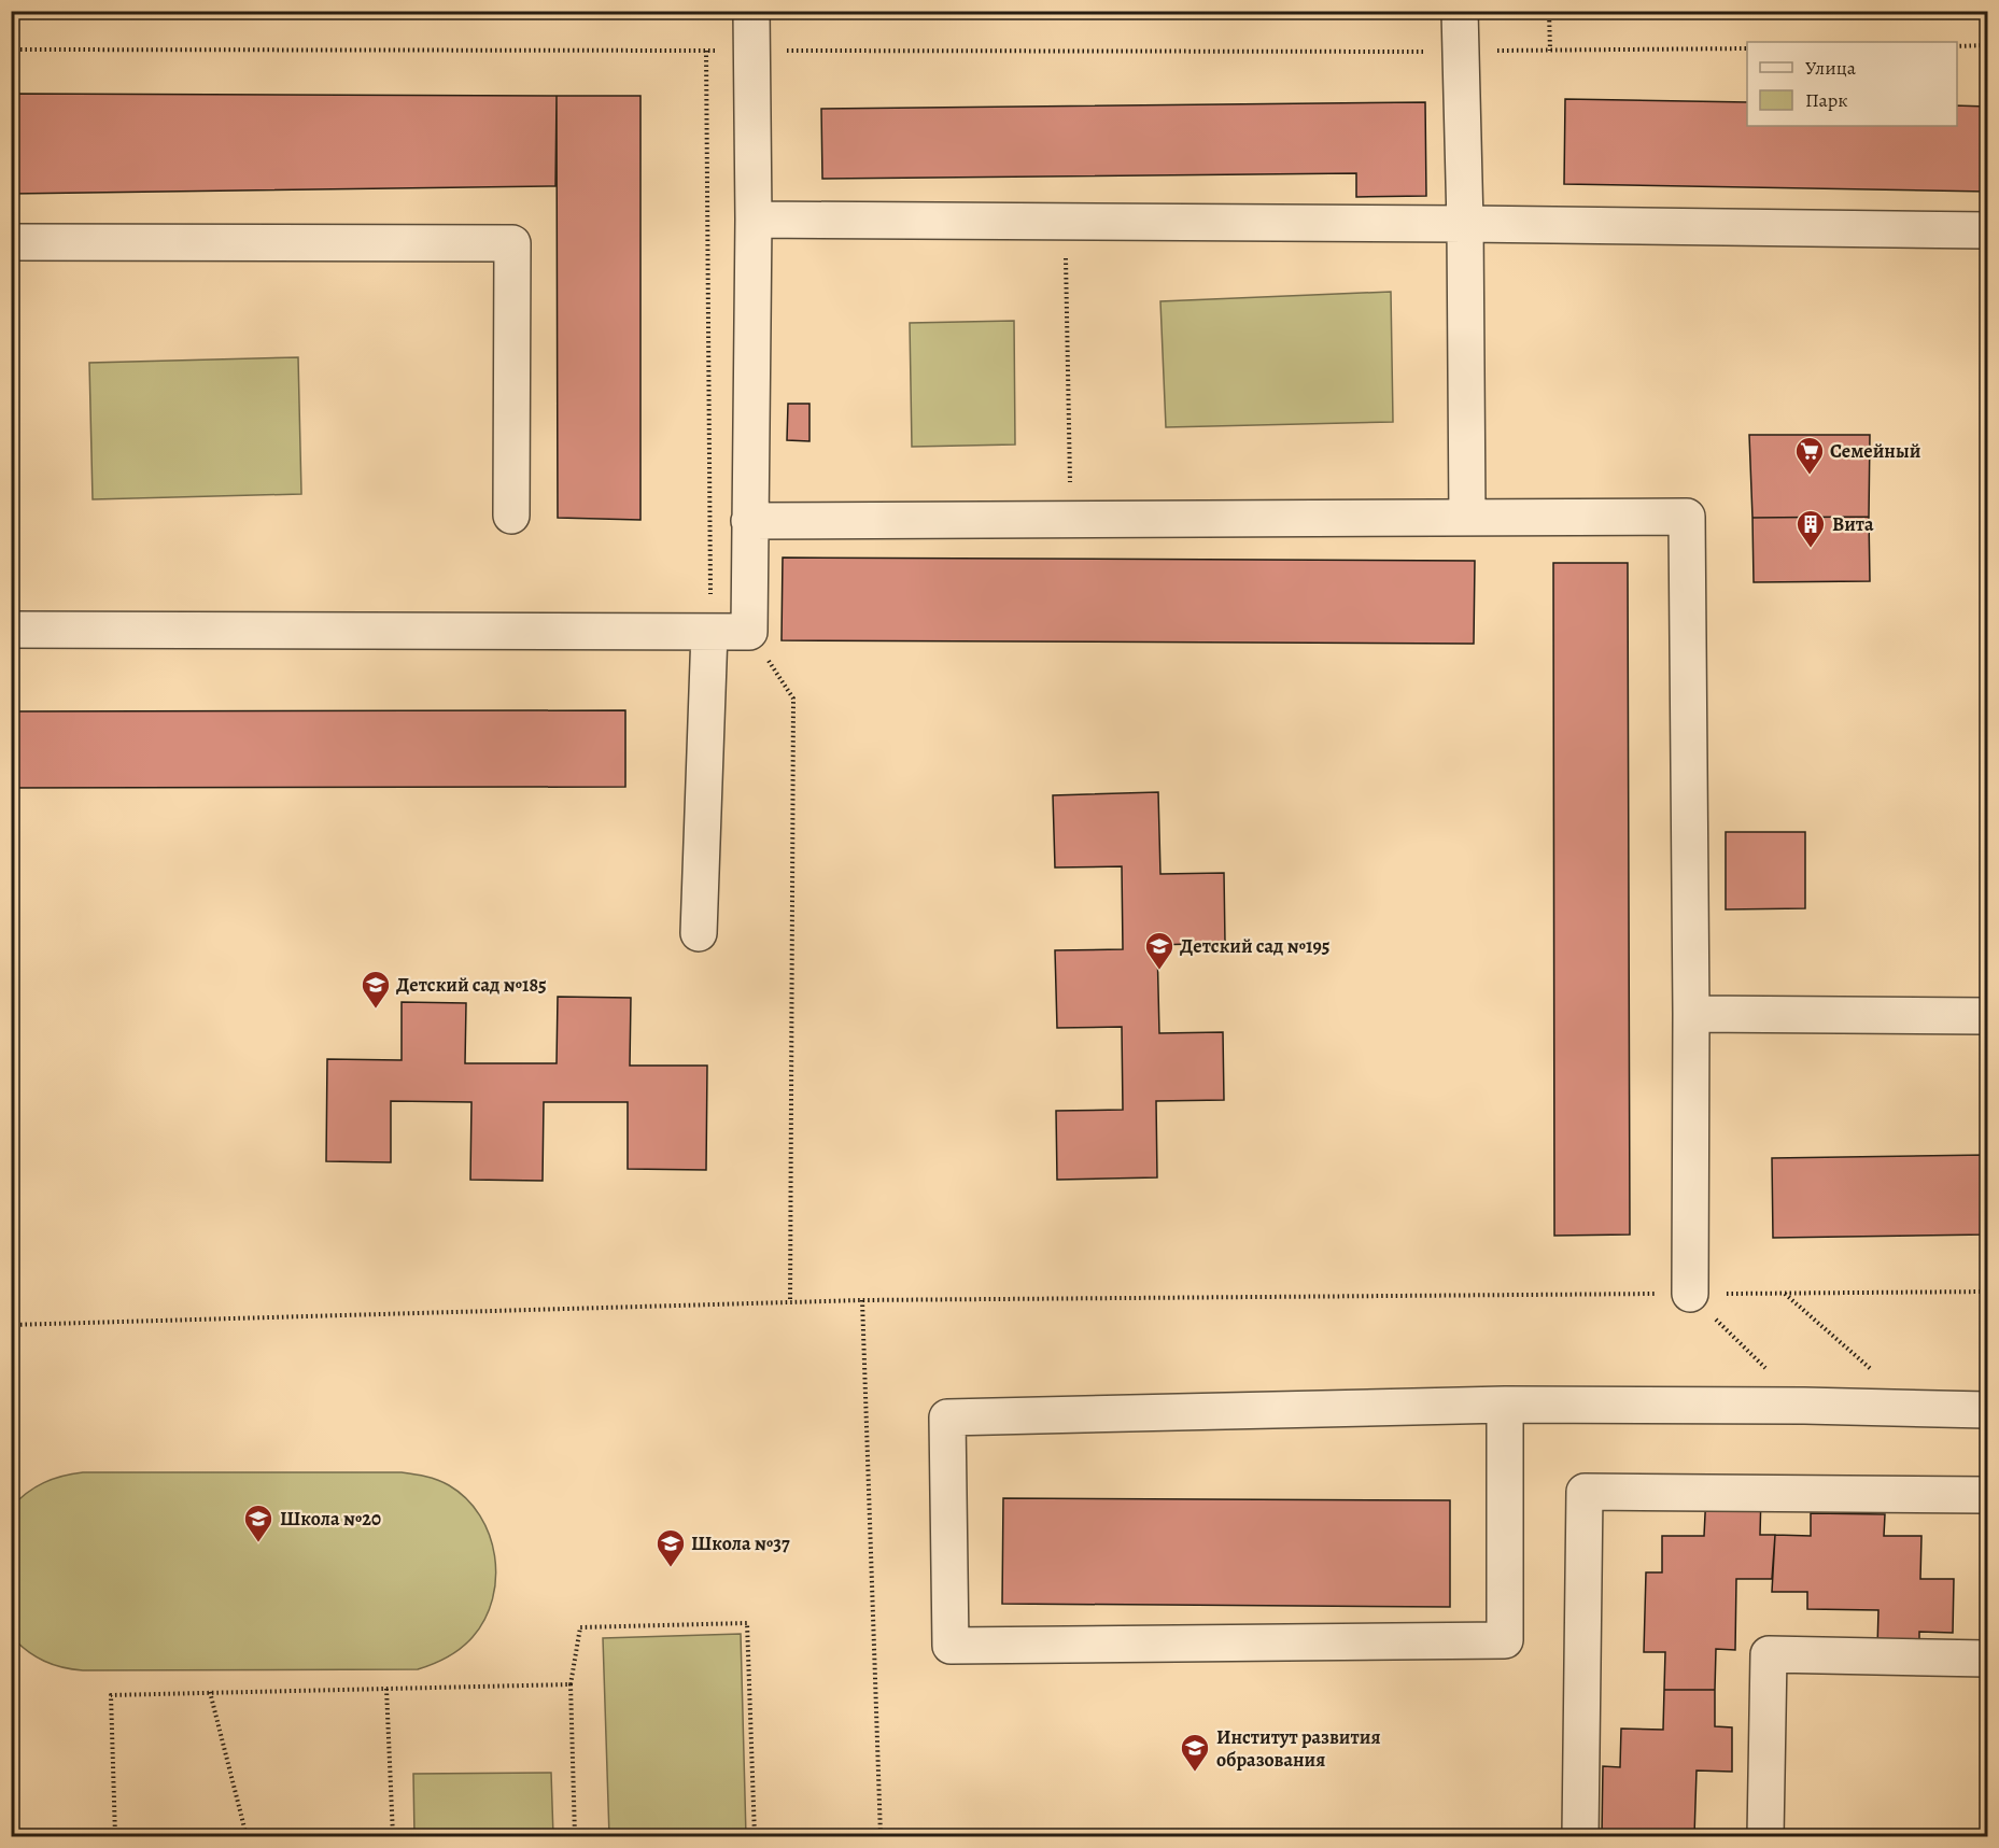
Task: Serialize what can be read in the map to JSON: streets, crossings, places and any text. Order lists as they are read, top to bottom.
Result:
{
  "places": {
    "supermarket": ["Семейный"],
    "building": ["Вита"],
    "school or university": [
      "Детский сад №195",
      "Детский сад №185",
      "Школа №20",
      "Школа №37",
      "Институт развития образования"
    ]
  },
  "legend": ["Улица", "Парк"]
}
